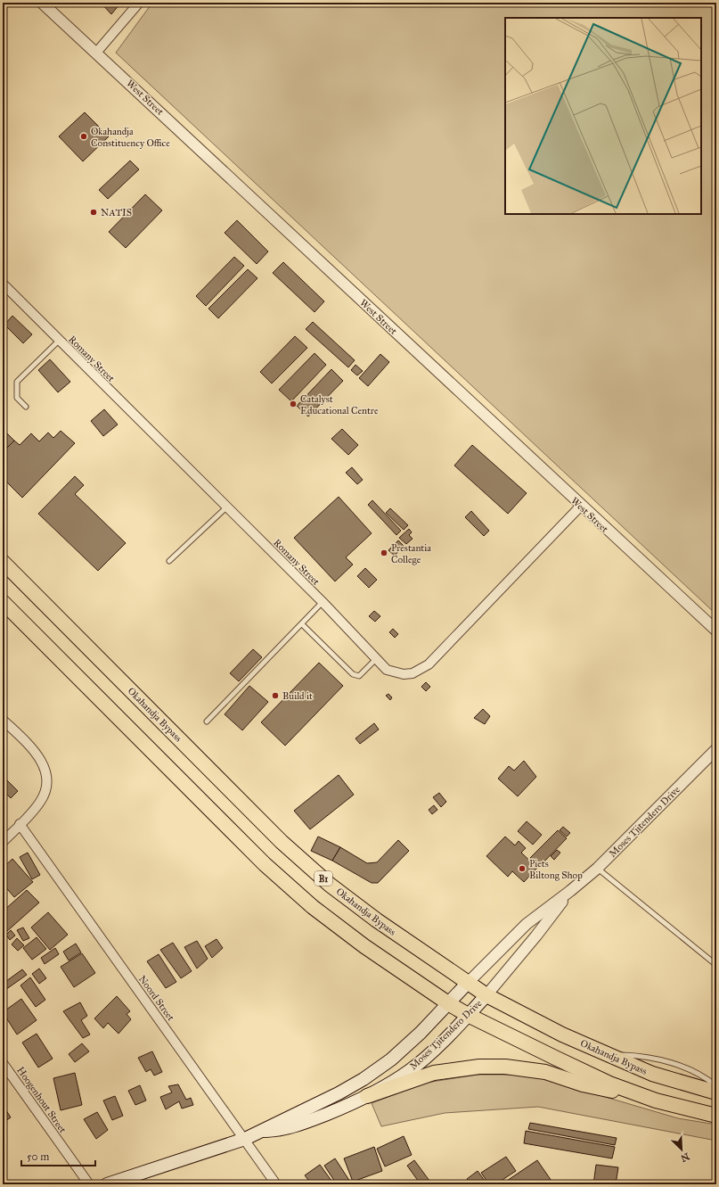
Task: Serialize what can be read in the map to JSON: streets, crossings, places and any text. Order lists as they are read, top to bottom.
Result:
{
  "streets": {
    "highway": ["Okahandja Bypass", "B1"],
    "main road": ["Moses Tjitendero Drive"],
    "street": [
      "West Street",
      "Romany Street",
      "Noord Street",
      "Hoogenhout Street"
    ]
  },
  "crossings": [
    ["West Street", "Romany Street"],
    ["Okahandja Bypass", "Moses Tjitendero Drive"],
    ["Moses Tjitendero Drive", "Noord Street"]
  ],
  "places": [
    "Okahandja Constituency Office",
    "NATIS",
    "Catalyst Educational Centre",
    "Prestantia College",
    "Build it",
    "Piets Biltong Shop"
  ],
  "scale_bar": "50 m",
  "north": "bottom right"
}
